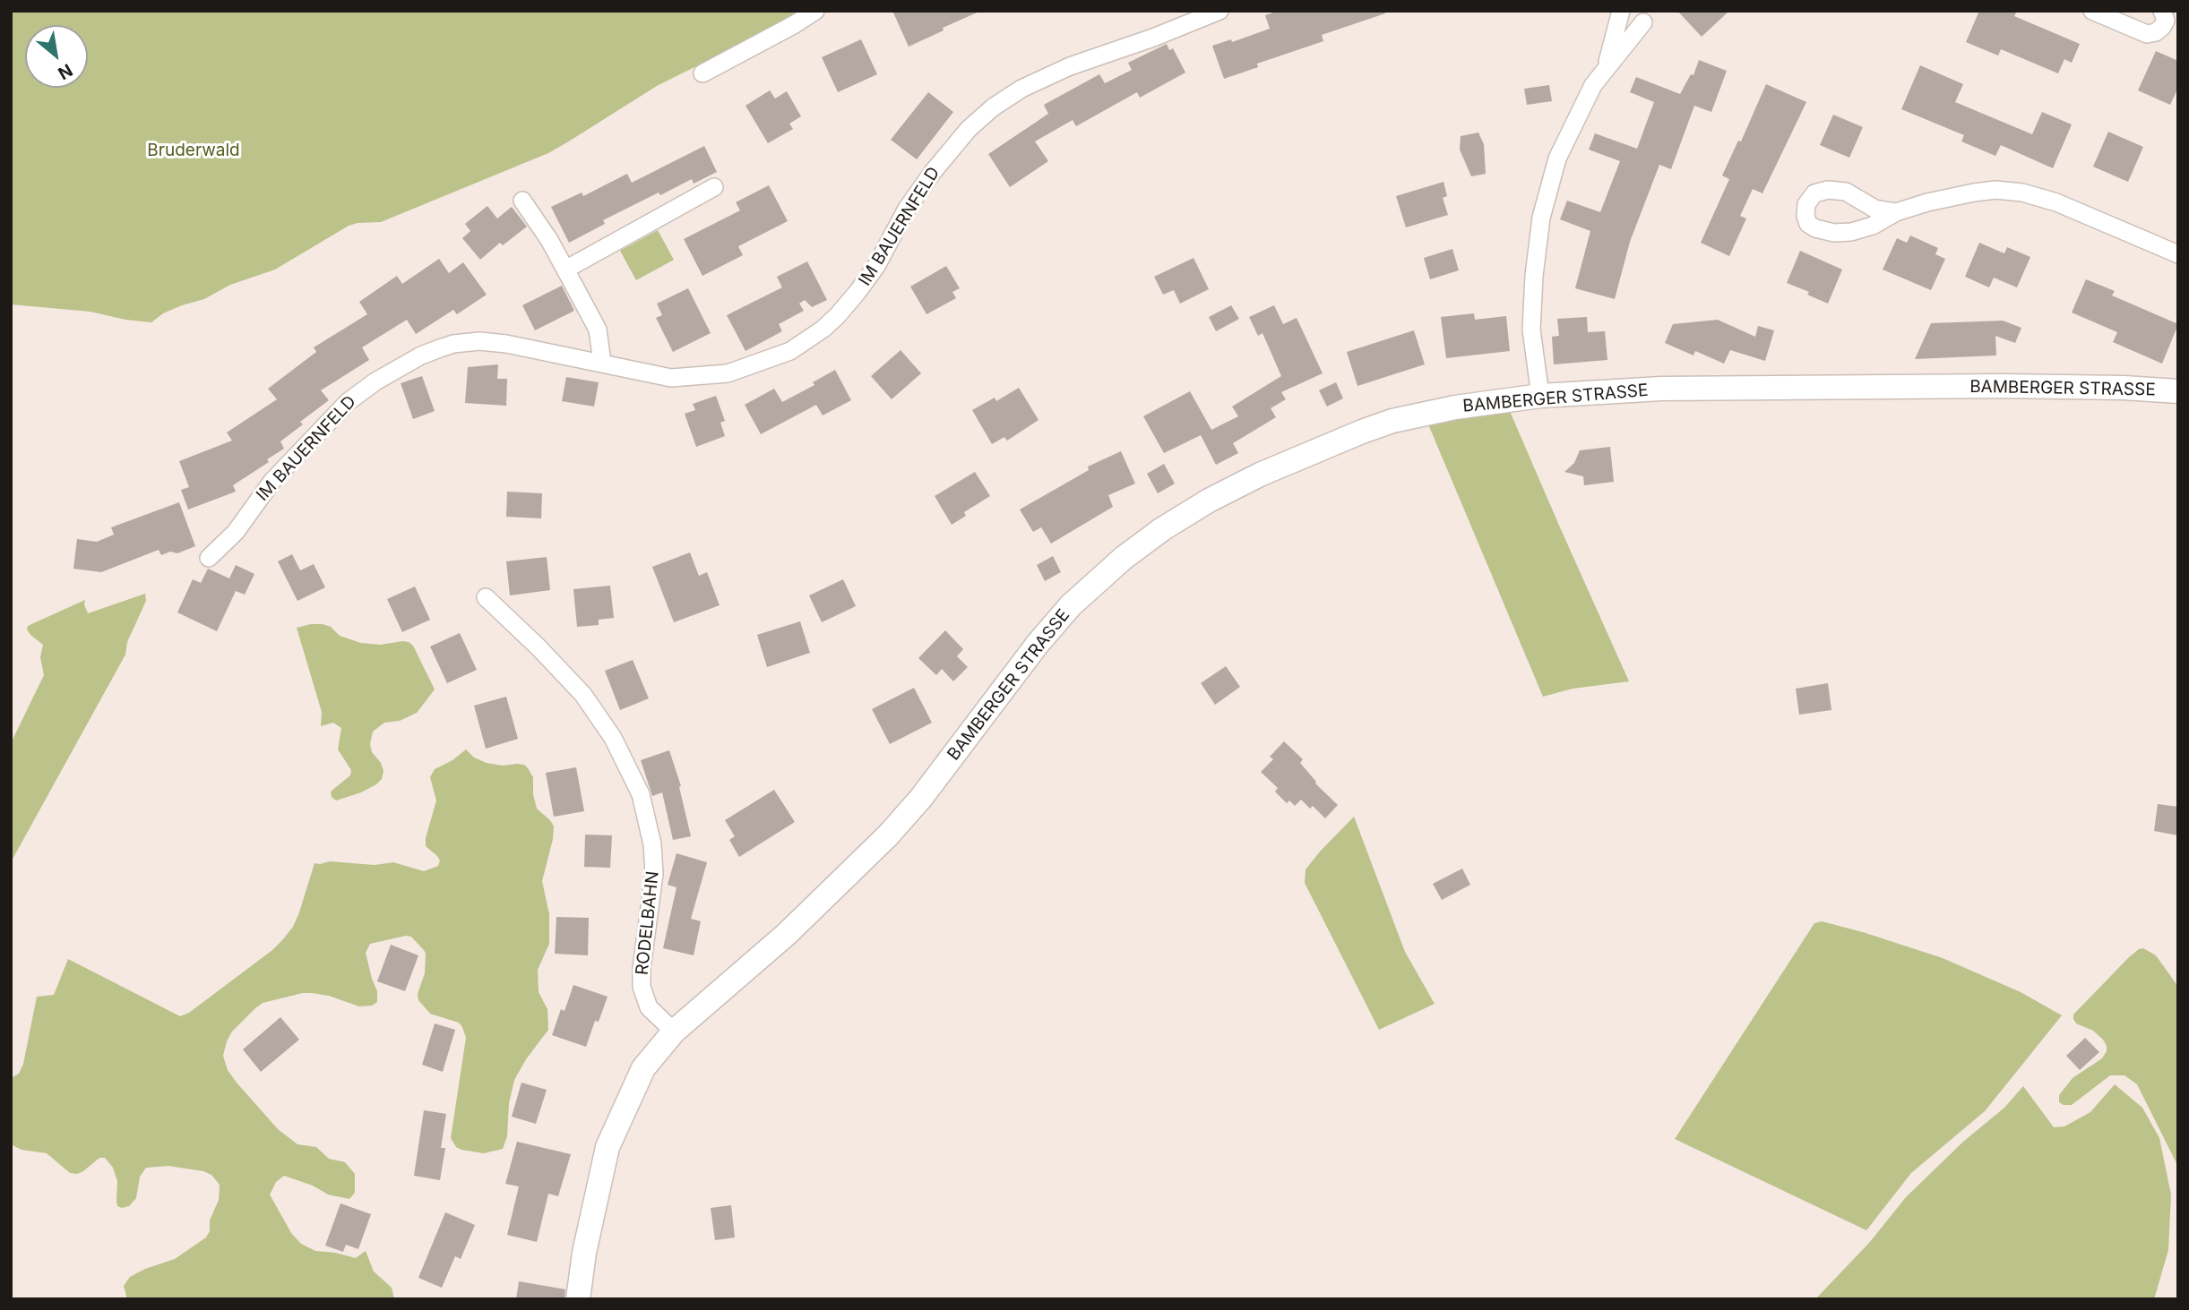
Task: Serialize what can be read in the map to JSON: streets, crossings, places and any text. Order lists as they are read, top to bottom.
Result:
{
  "streets": {
    "street": ["IM BAUERNFELD", "BAMBERGER STRASSE", "RODELBAHN"]
  },
  "crossings": [
    ["BAMBERGER STRASSE", "RODELBAHN"]
  ],
  "parks": ["Bruderwald"],
  "north": "bottom right"
}
